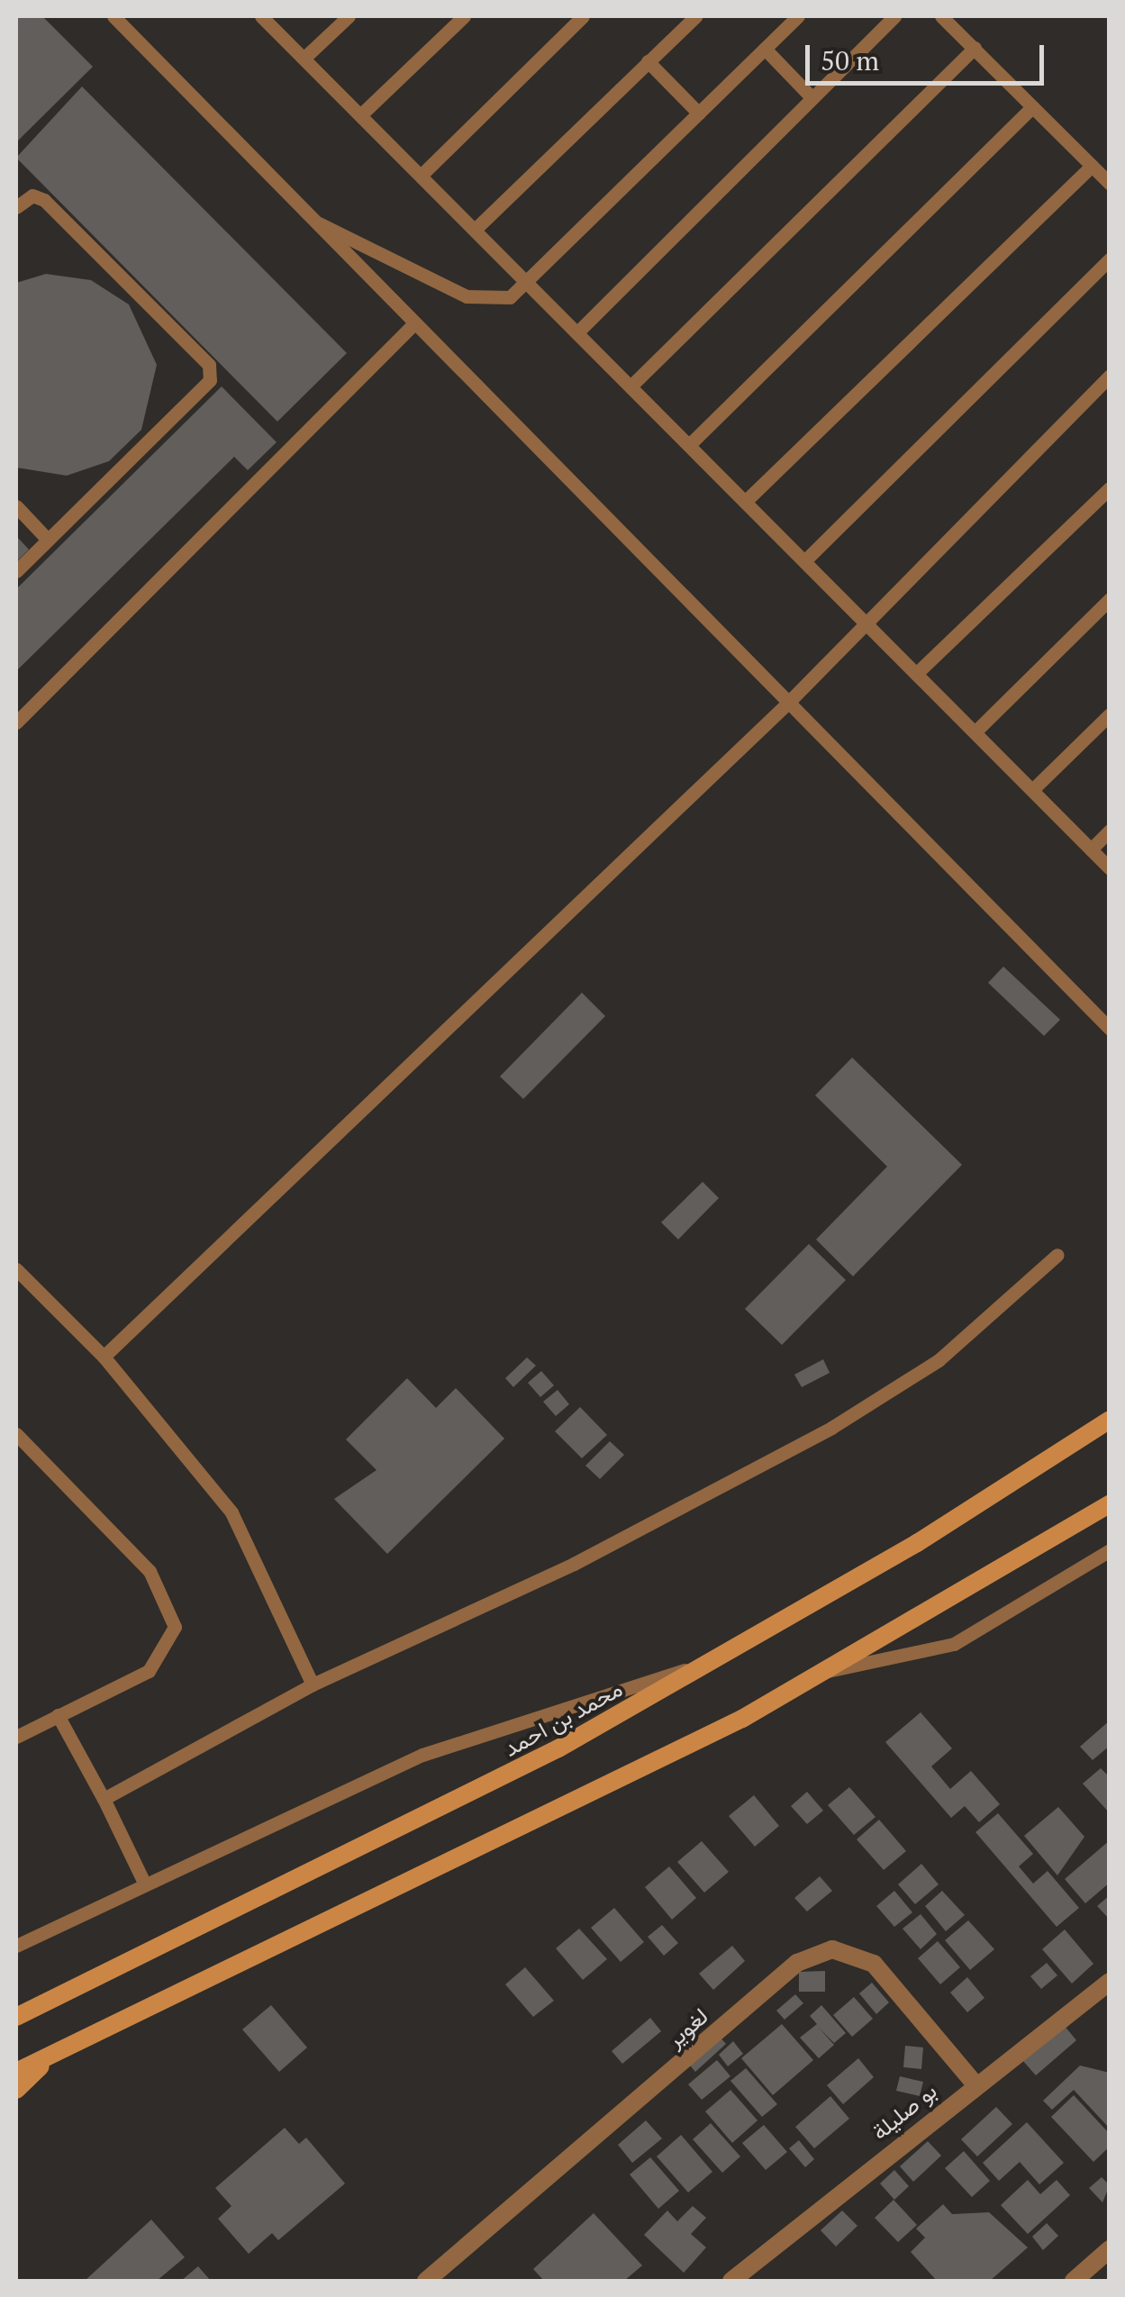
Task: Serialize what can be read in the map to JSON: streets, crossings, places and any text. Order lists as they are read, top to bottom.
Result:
{
  "streets": {
    "street": ["محمد بن احمد", "لغوير", "بو صليلة"]
  },
  "crossings": [
    ["لغوير", "بو صليلة"]
  ],
  "scale_bar": "50 m"
}
